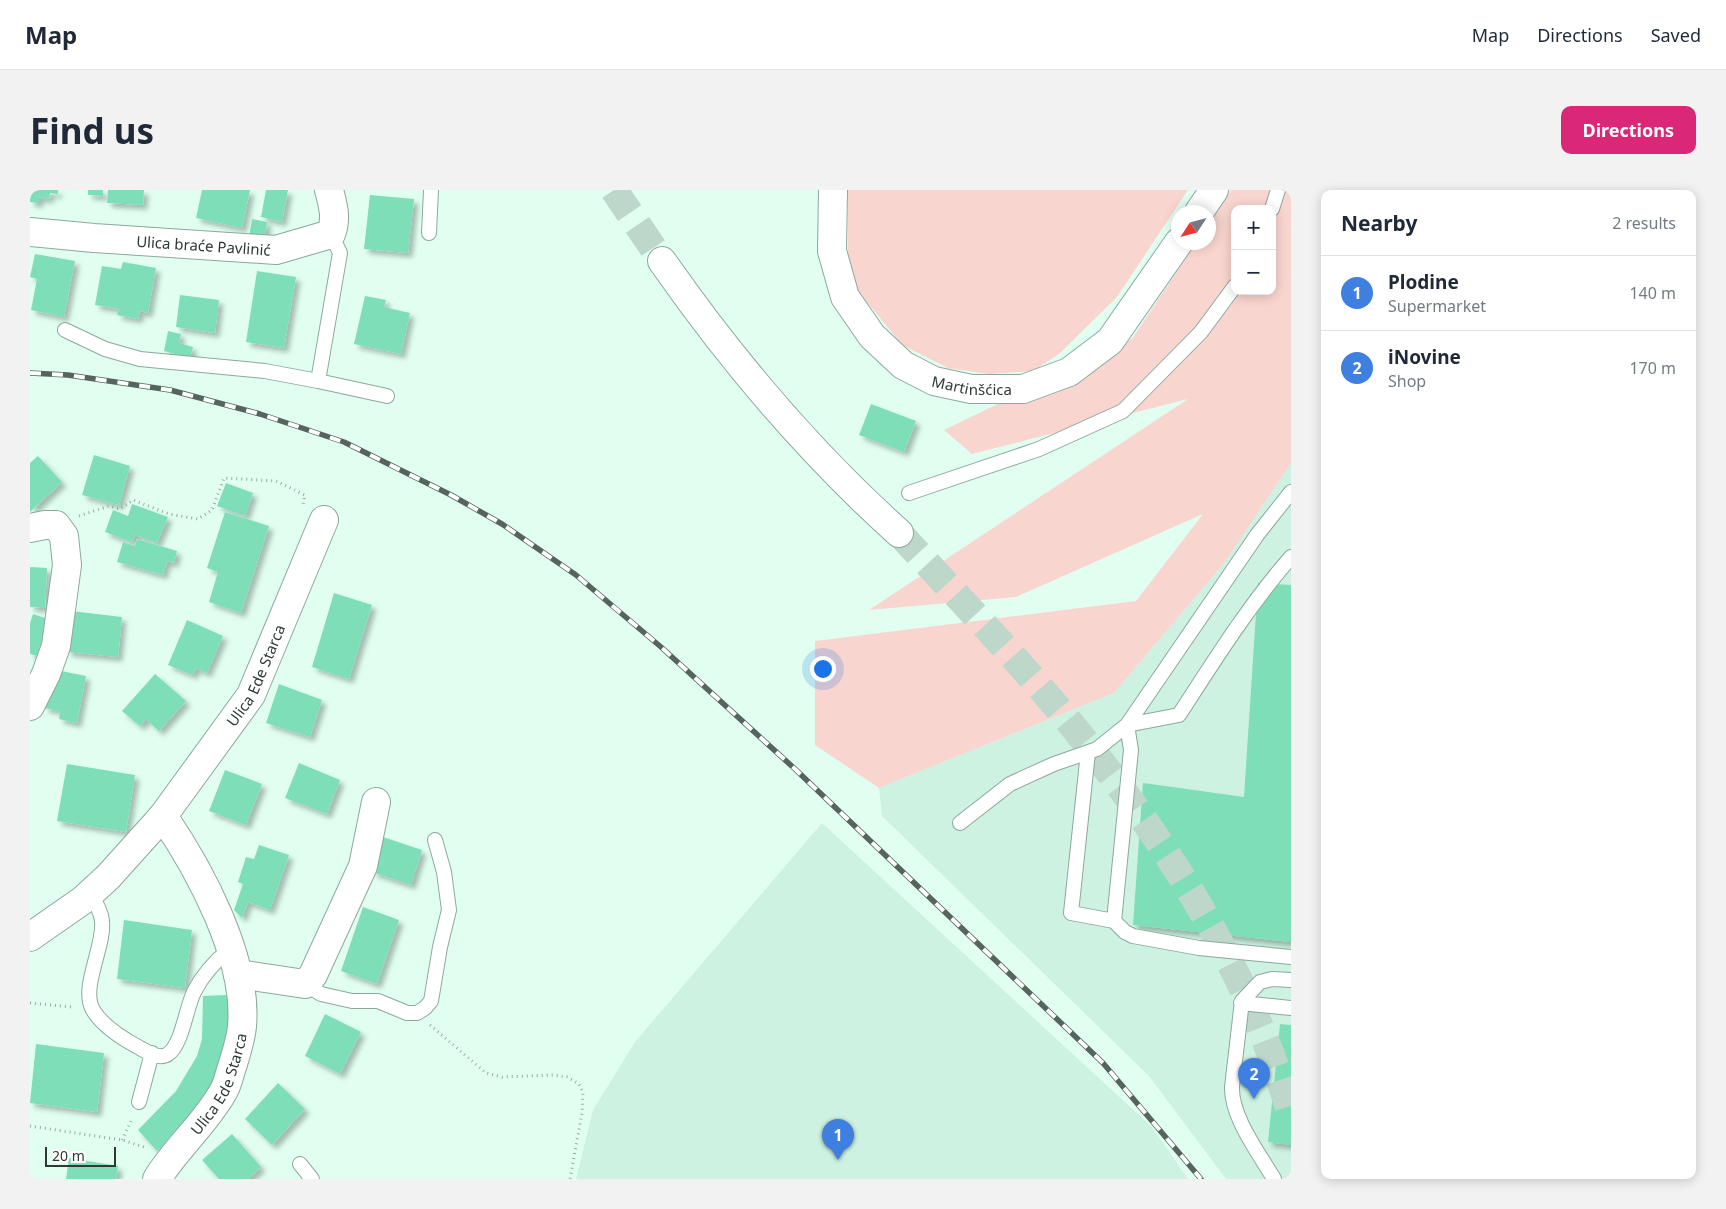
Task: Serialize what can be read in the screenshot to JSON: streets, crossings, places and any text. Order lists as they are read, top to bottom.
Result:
{
  "streets": {
    "main road": ["Ulica braće Pavlinić", "Martinšćica", "Ulica Ede Starca"]
  },
  "scale_bar": "20 m",
  "north": "bottom left",
  "page": {
    "header": "Map",
    "nav": ["Map", "Directions", "Saved"],
    "buttons": "Directions",
    "title": "Find us",
    "heading": ["Nearby", "2 results"],
    "map_buttons": ["+", "−"],
    "list": [
      {
        "mark": "1",
        "name": "Plodine",
        "note": "Supermarket",
        "value": "140 m"
      },
      {
        "mark": "2",
        "name": "iNovine",
        "note": "Shop",
        "value": "170 m"
      }
    ],
    "pins": ["2", "1"],
    "scale": "20 m"
  }
}
